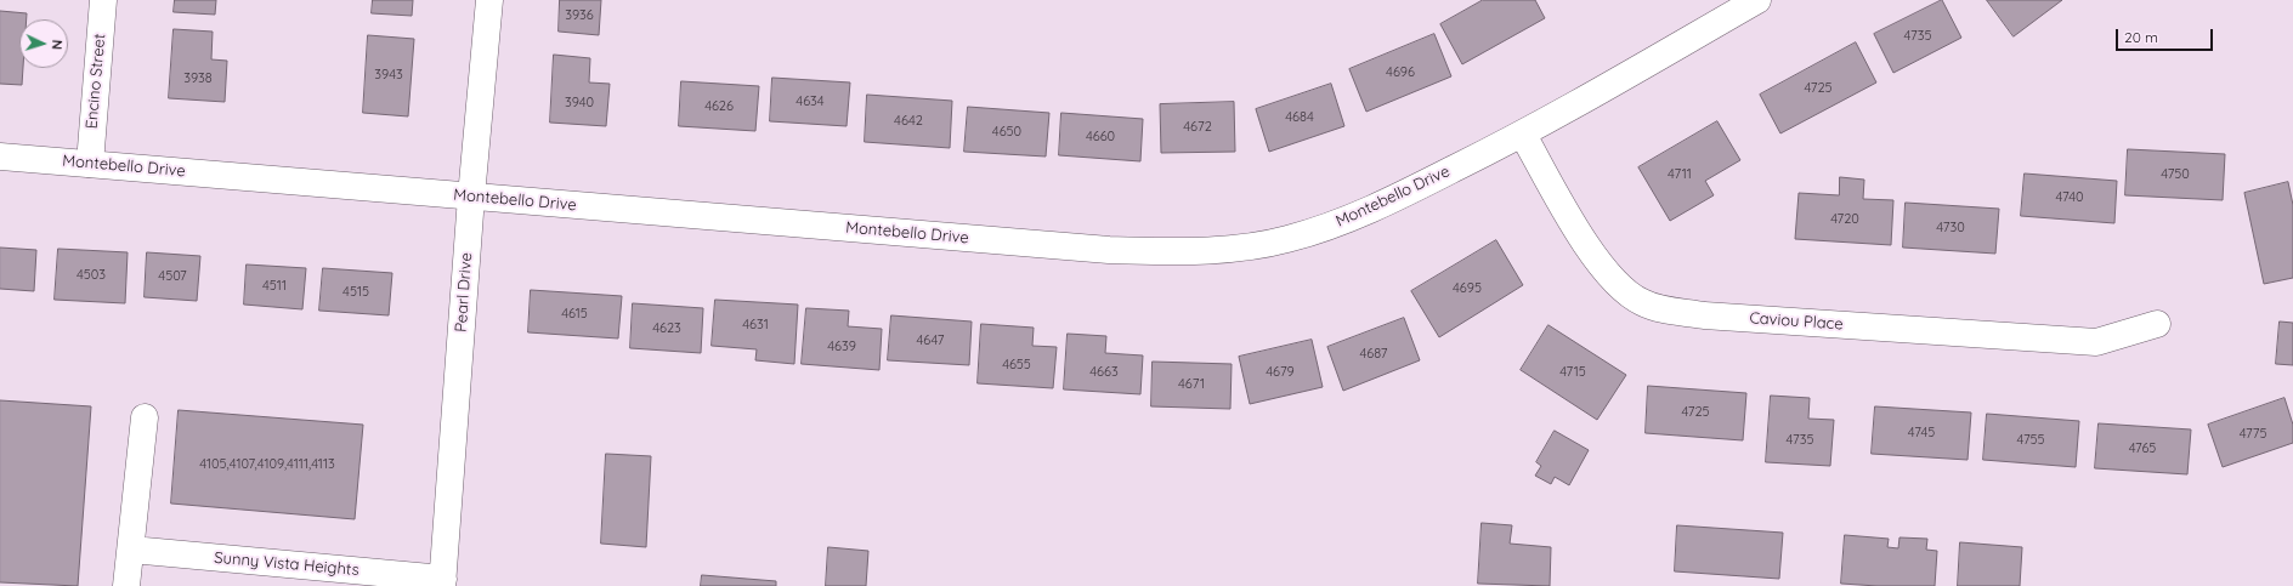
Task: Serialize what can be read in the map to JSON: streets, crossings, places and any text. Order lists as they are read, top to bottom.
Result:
{
  "streets": {
    "street": [
      "Encino Street",
      "Montebello Drive",
      "Pearl Drive",
      "Caviou Place",
      "Sunny Vista Heights"
    ]
  },
  "crossings": [
    ["Encino Street", "Montebello Drive"],
    ["Montebello Drive", "Pearl Drive"],
    ["Montebello Drive", "Caviou Place"],
    ["Pearl Drive", "Sunny Vista Heights"]
  ],
  "house_numbers": [
    "3936",
    "4735",
    "4696",
    "3943",
    "3938",
    "4725",
    "4634",
    "3940",
    "4626",
    "4684",
    "4642",
    "4672",
    "4650",
    "4660",
    "4711",
    "4750",
    "4740",
    "4720",
    "4730",
    "4503",
    "4507",
    "4511",
    "4695",
    "4515",
    "4615",
    "4631",
    "4623",
    "4647",
    "4639",
    "4687",
    "4655",
    "4663",
    "4679",
    "4715",
    "4671",
    "4725",
    "4745",
    "4775",
    "4735",
    "4755",
    "4765",
    "4105,4107,4109,4111,4113"
  ],
  "scale_bar": "20 m",
  "north": "right"
}
